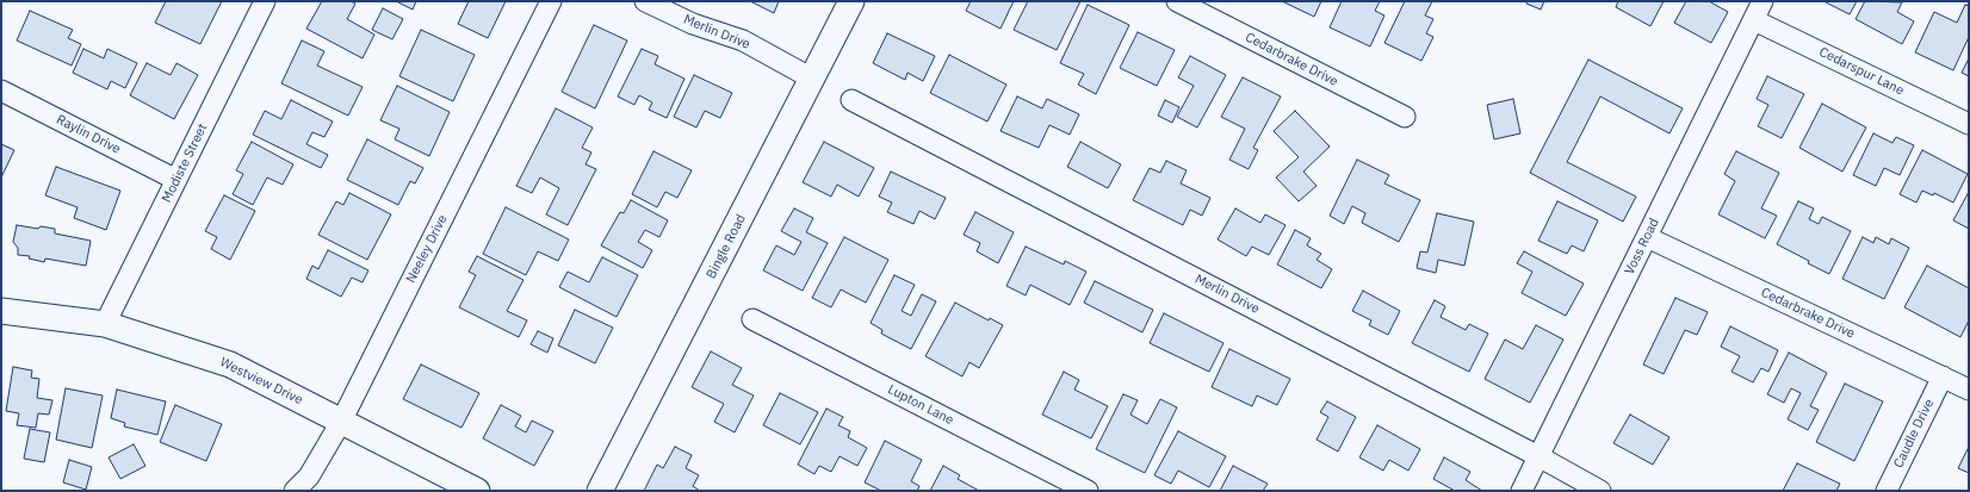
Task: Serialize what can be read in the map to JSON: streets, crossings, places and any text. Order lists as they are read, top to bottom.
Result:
{
  "streets": {
    "main road": ["Bingle Road", "Westview Drive"],
    "street": [
      "Merlin Drive",
      "Cedarbrake Drive",
      "Cedarspur Lane",
      "Raylin Drive",
      "Modiste Street",
      "Voss Road",
      "Neeley Drive",
      "Lupton Lane",
      "Caudle Drive"
    ]
  },
  "crossings": [
    ["Merlin Drive", "Bingle Road"],
    ["Merlin Drive", "Voss Road"],
    ["Cedarbrake Drive", "Voss Road"],
    ["Cedarbrake Drive", "Caudle Drive"],
    ["Cedarspur Lane", "Voss Road"],
    ["Raylin Drive", "Modiste Street"],
    ["Modiste Street", "Westview Drive"],
    ["Neeley Drive", "Westview Drive"]
  ]
}
